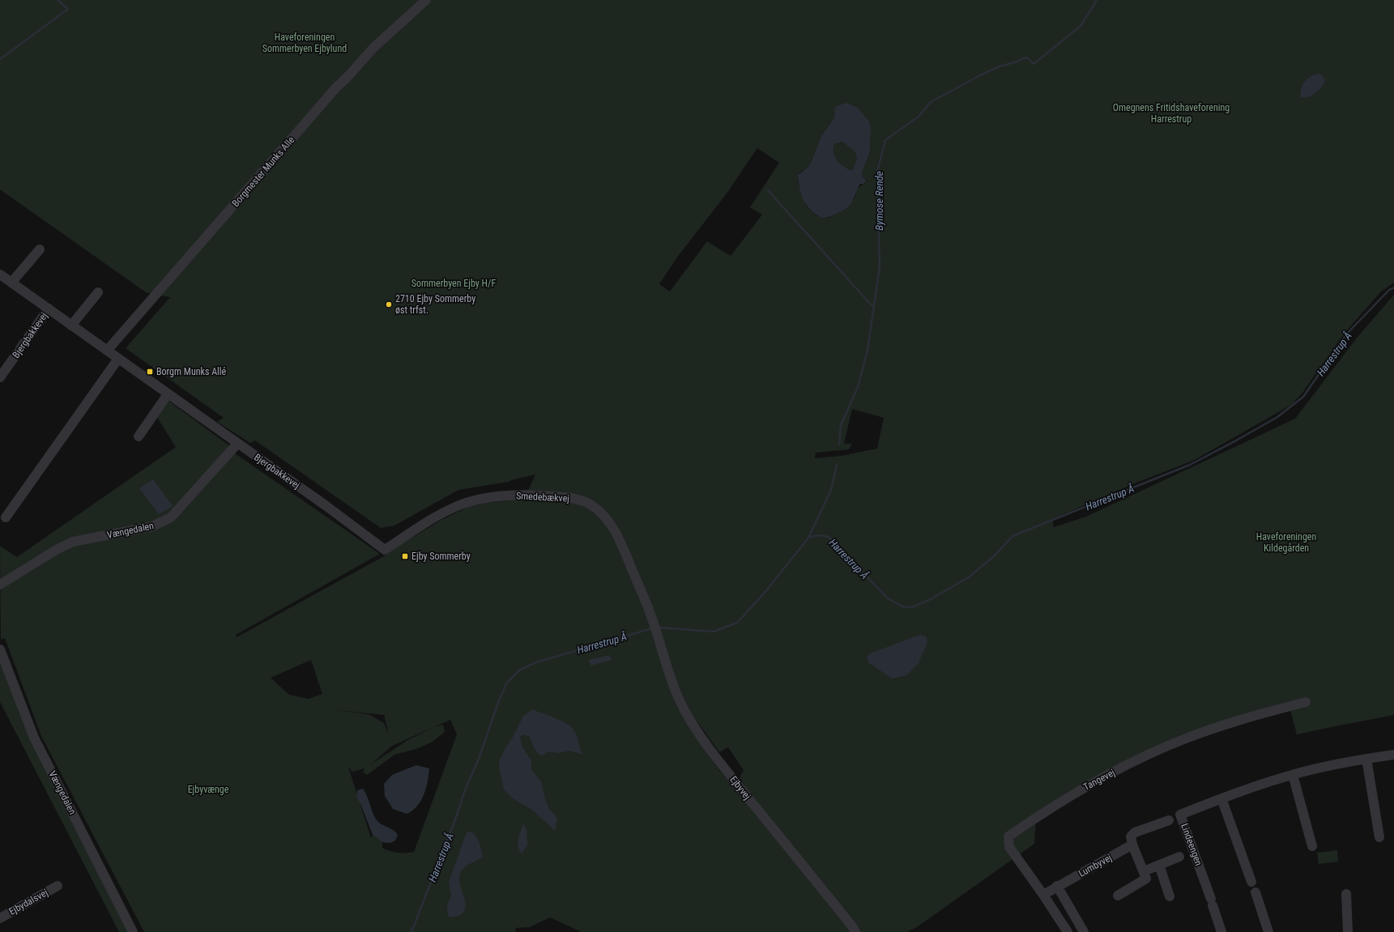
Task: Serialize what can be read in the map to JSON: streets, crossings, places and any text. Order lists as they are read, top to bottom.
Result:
{
  "streets": {
    "street": [
      "Borgmester Munks Alle",
      "Bjergbakkevej",
      "Smedebækvej",
      "Vængedalen",
      "Tangevej",
      "Ejbyvej",
      "Lindeengen",
      "Lumbyvej",
      "Ejbydalsvej"
    ]
  },
  "crossings": [
    ["Borgmester Munks Alle", "Bjergbakkevej"],
    ["Bjergbakkevej", "Smedebækvej"],
    ["Bjergbakkevej", "Vængedalen"],
    ["Smedebækvej", "Ejbyvej"],
    ["Tangevej", "Lumbyvej"]
  ],
  "water": ["Bymose Rende", "Harrestrup Å"],
  "parks": [
    "Haveforeningen Sommerbyen Ejbylund",
    "Omegnens Fritidshaveforening Harrestrup",
    "Sommerbyen Ejby H/F",
    "Haveforeningen Kildegården",
    "Ejbyvænge"
  ],
  "places": {
    "other": ["2710 Ejby Sommerby øst trfst."],
    "transit": ["Borgm Munks Allé", "Ejby Sommerby"]
  }
}
